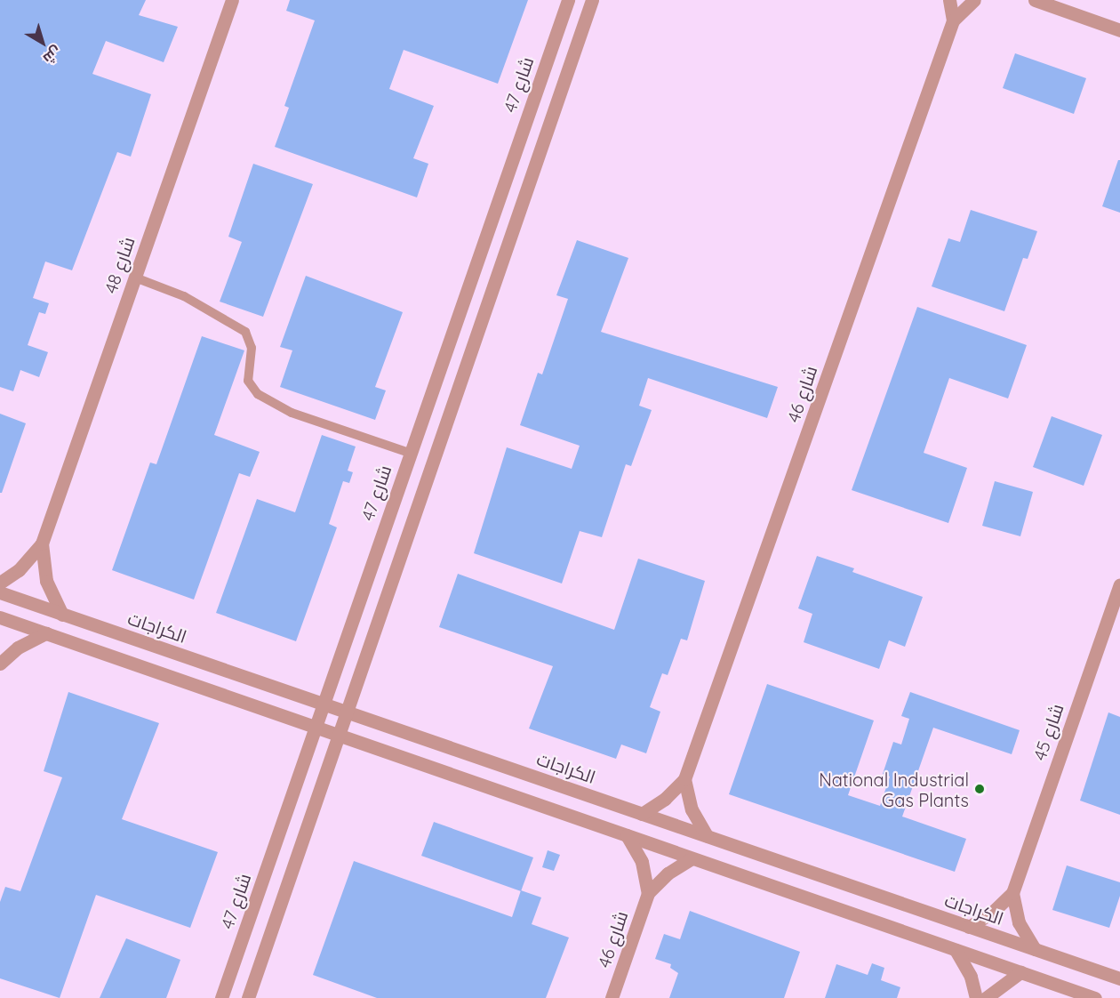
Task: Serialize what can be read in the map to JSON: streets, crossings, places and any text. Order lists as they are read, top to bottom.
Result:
{
  "streets": {
    "street": [
      "شارع 47",
      "شارع 48",
      "شارع 46",
      "الكراجات",
      "شارع 45"
    ]
  },
  "crossings": [
    ["شارع 47", "الكراجات"],
    ["شارع 48", "الكراجات"],
    ["شارع 46", "الكراجات"],
    ["الكراجات", "شارع 45"]
  ],
  "places": ["National Industrial Gas Plants"],
  "north": "bottom right"
}
